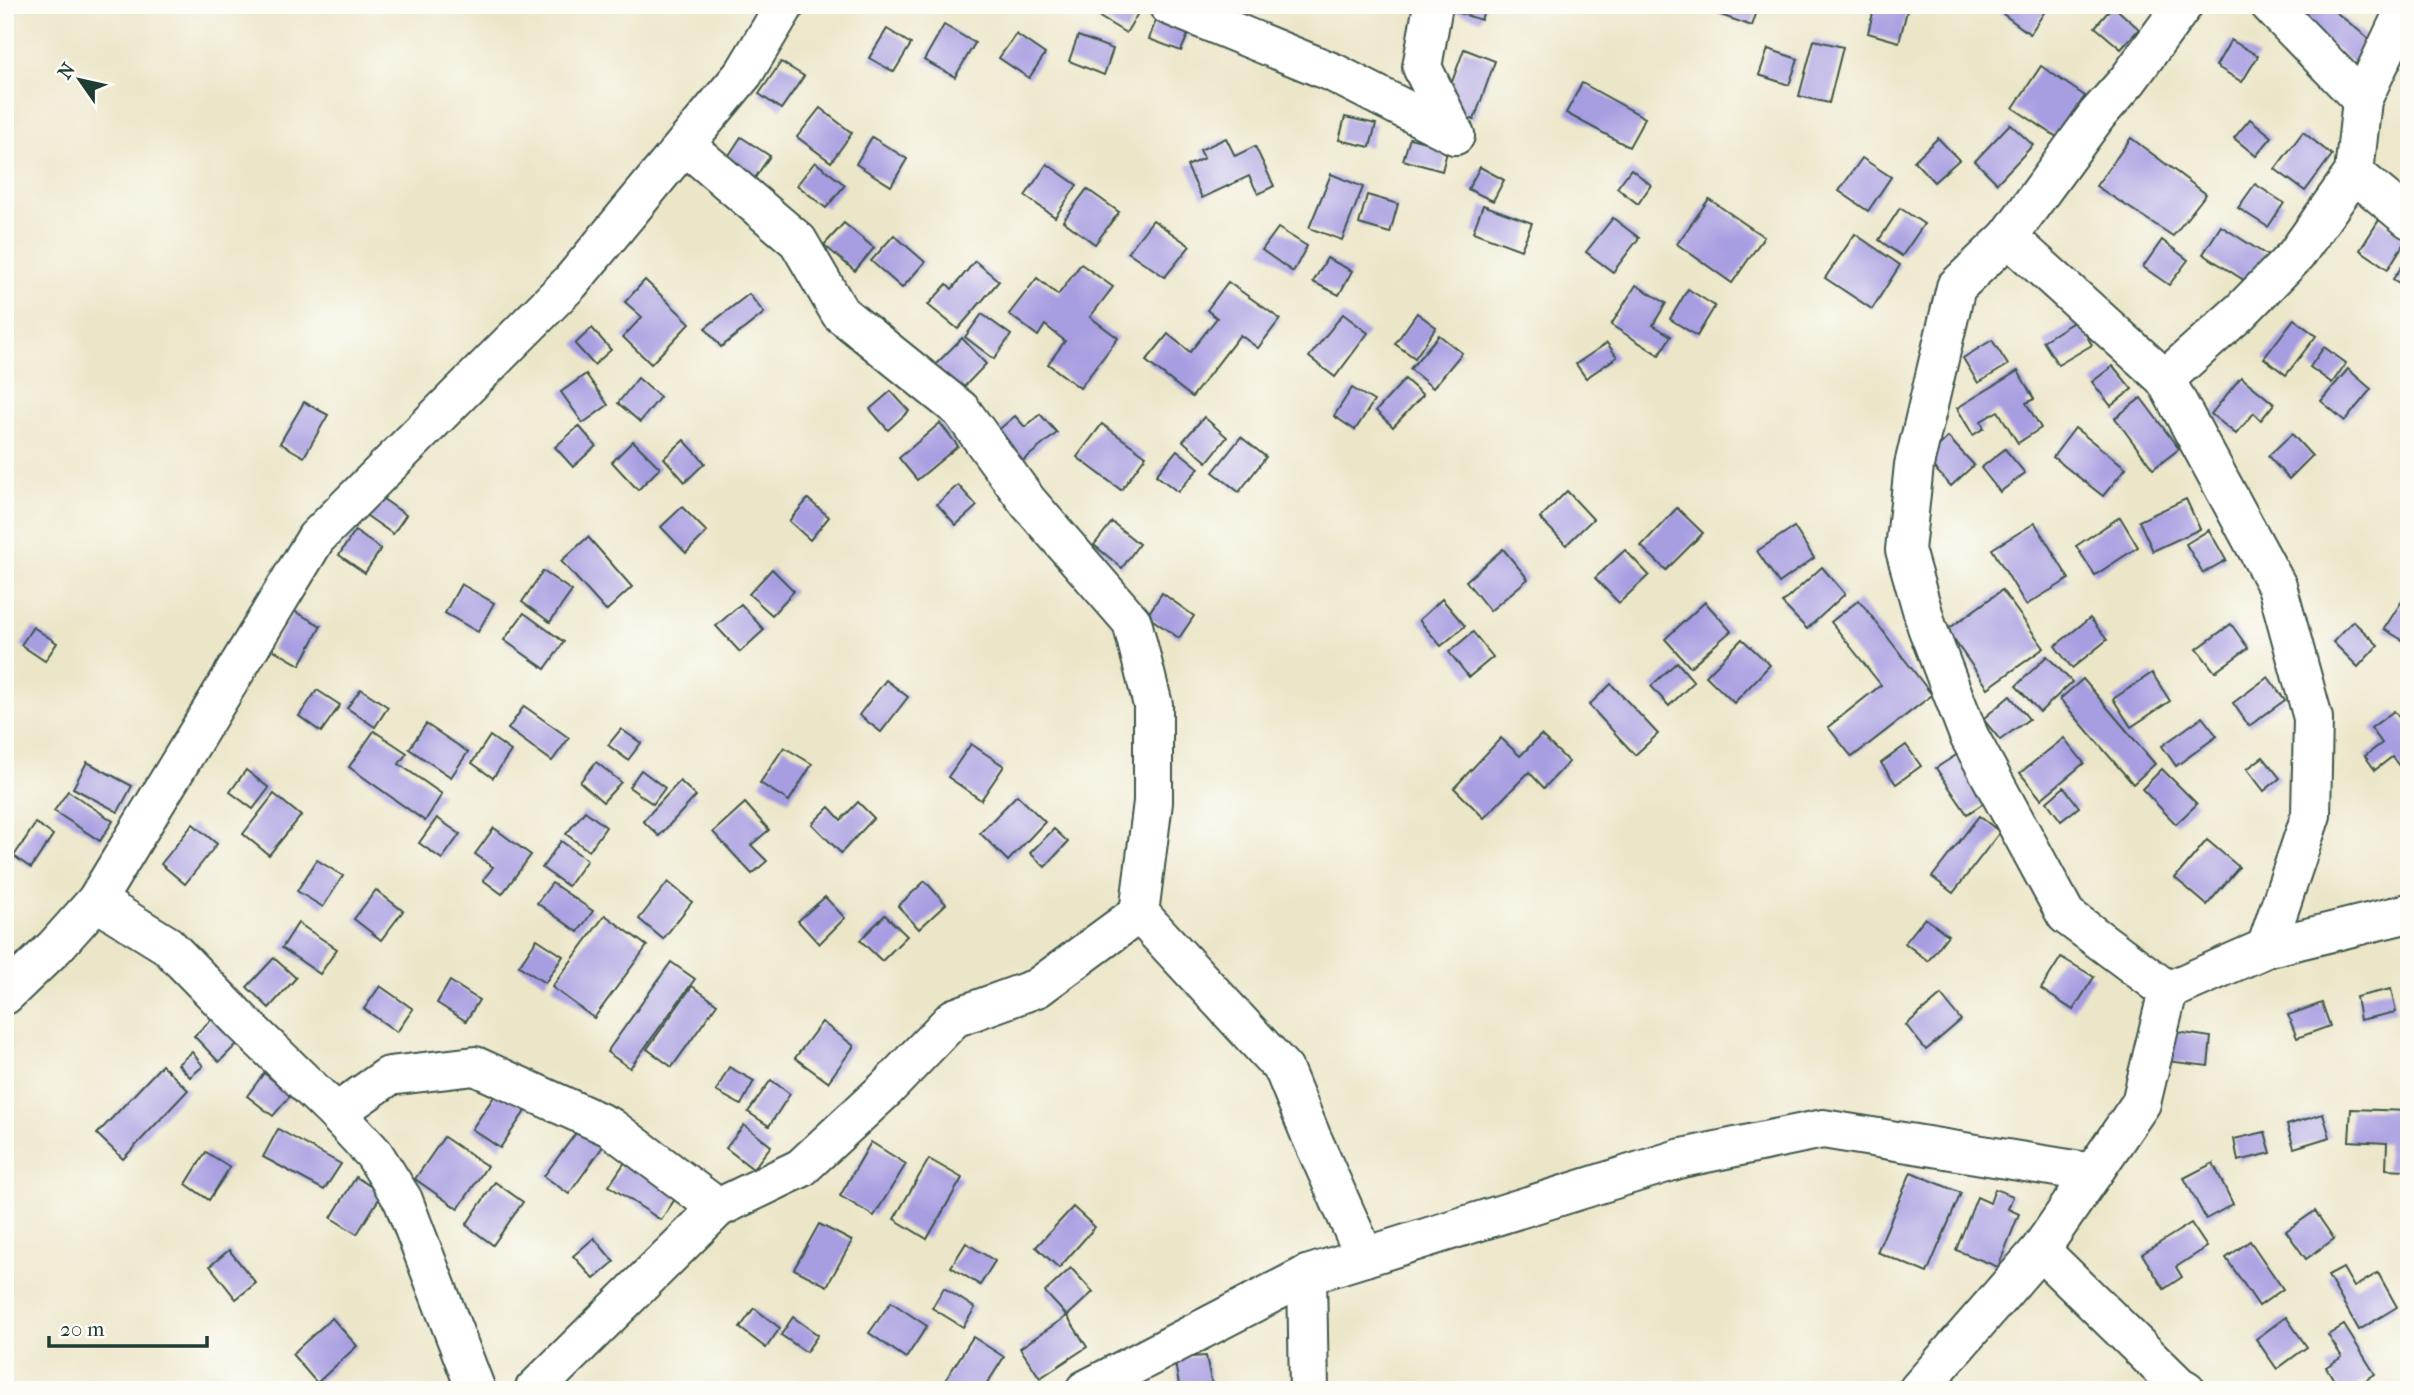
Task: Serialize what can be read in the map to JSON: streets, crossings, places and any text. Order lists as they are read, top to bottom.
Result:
{
  "scale_bar": "20 m",
  "north": "top left"
}
